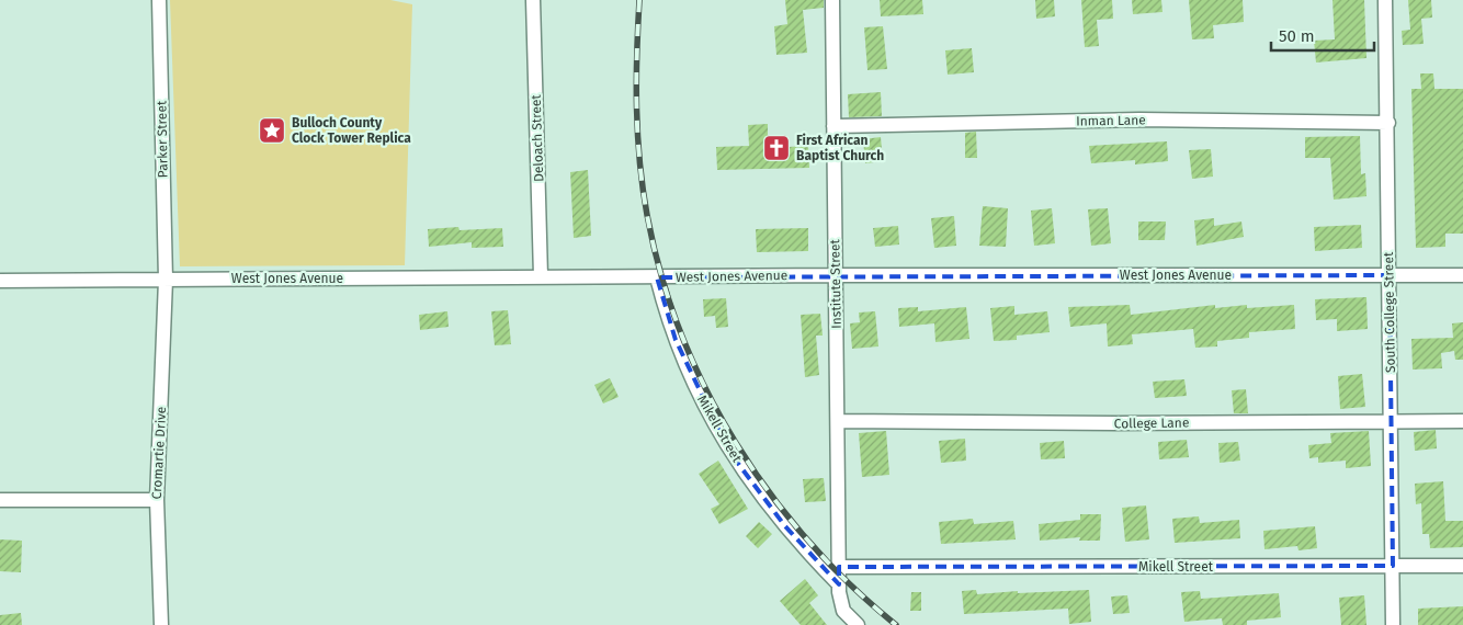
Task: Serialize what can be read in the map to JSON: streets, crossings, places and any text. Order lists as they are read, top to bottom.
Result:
{
  "streets": {
    "street": [
      "Inman Lane",
      "Deloach Street",
      "Parker Street",
      "West Jones Avenue",
      "Institute Street",
      "South College Street",
      "College Lane",
      "Mikell Street",
      "Cromartie Drive"
    ]
  },
  "crossings": [
    ["Inman Lane", "Institute Street"],
    ["Inman Lane", "South College Street"],
    ["Deloach Street", "West Jones Avenue"],
    ["Parker Street", "West Jones Avenue"],
    ["Parker Street", "Cromartie Drive"],
    ["West Jones Avenue", "Institute Street"],
    ["West Jones Avenue", "South College Street"],
    ["West Jones Avenue", "Mikell Street"],
    ["West Jones Avenue", "Cromartie Drive"],
    ["Institute Street", "College Lane"],
    ["Institute Street", "Mikell Street"],
    ["South College Street", "College Lane"],
    ["South College Street", "Mikell Street"]
  ],
  "places": {
    "place": ["Bulloch County Clock Tower Replica"],
    "church": ["First African Baptist Church"]
  },
  "scale_bar": "50 m"
}
